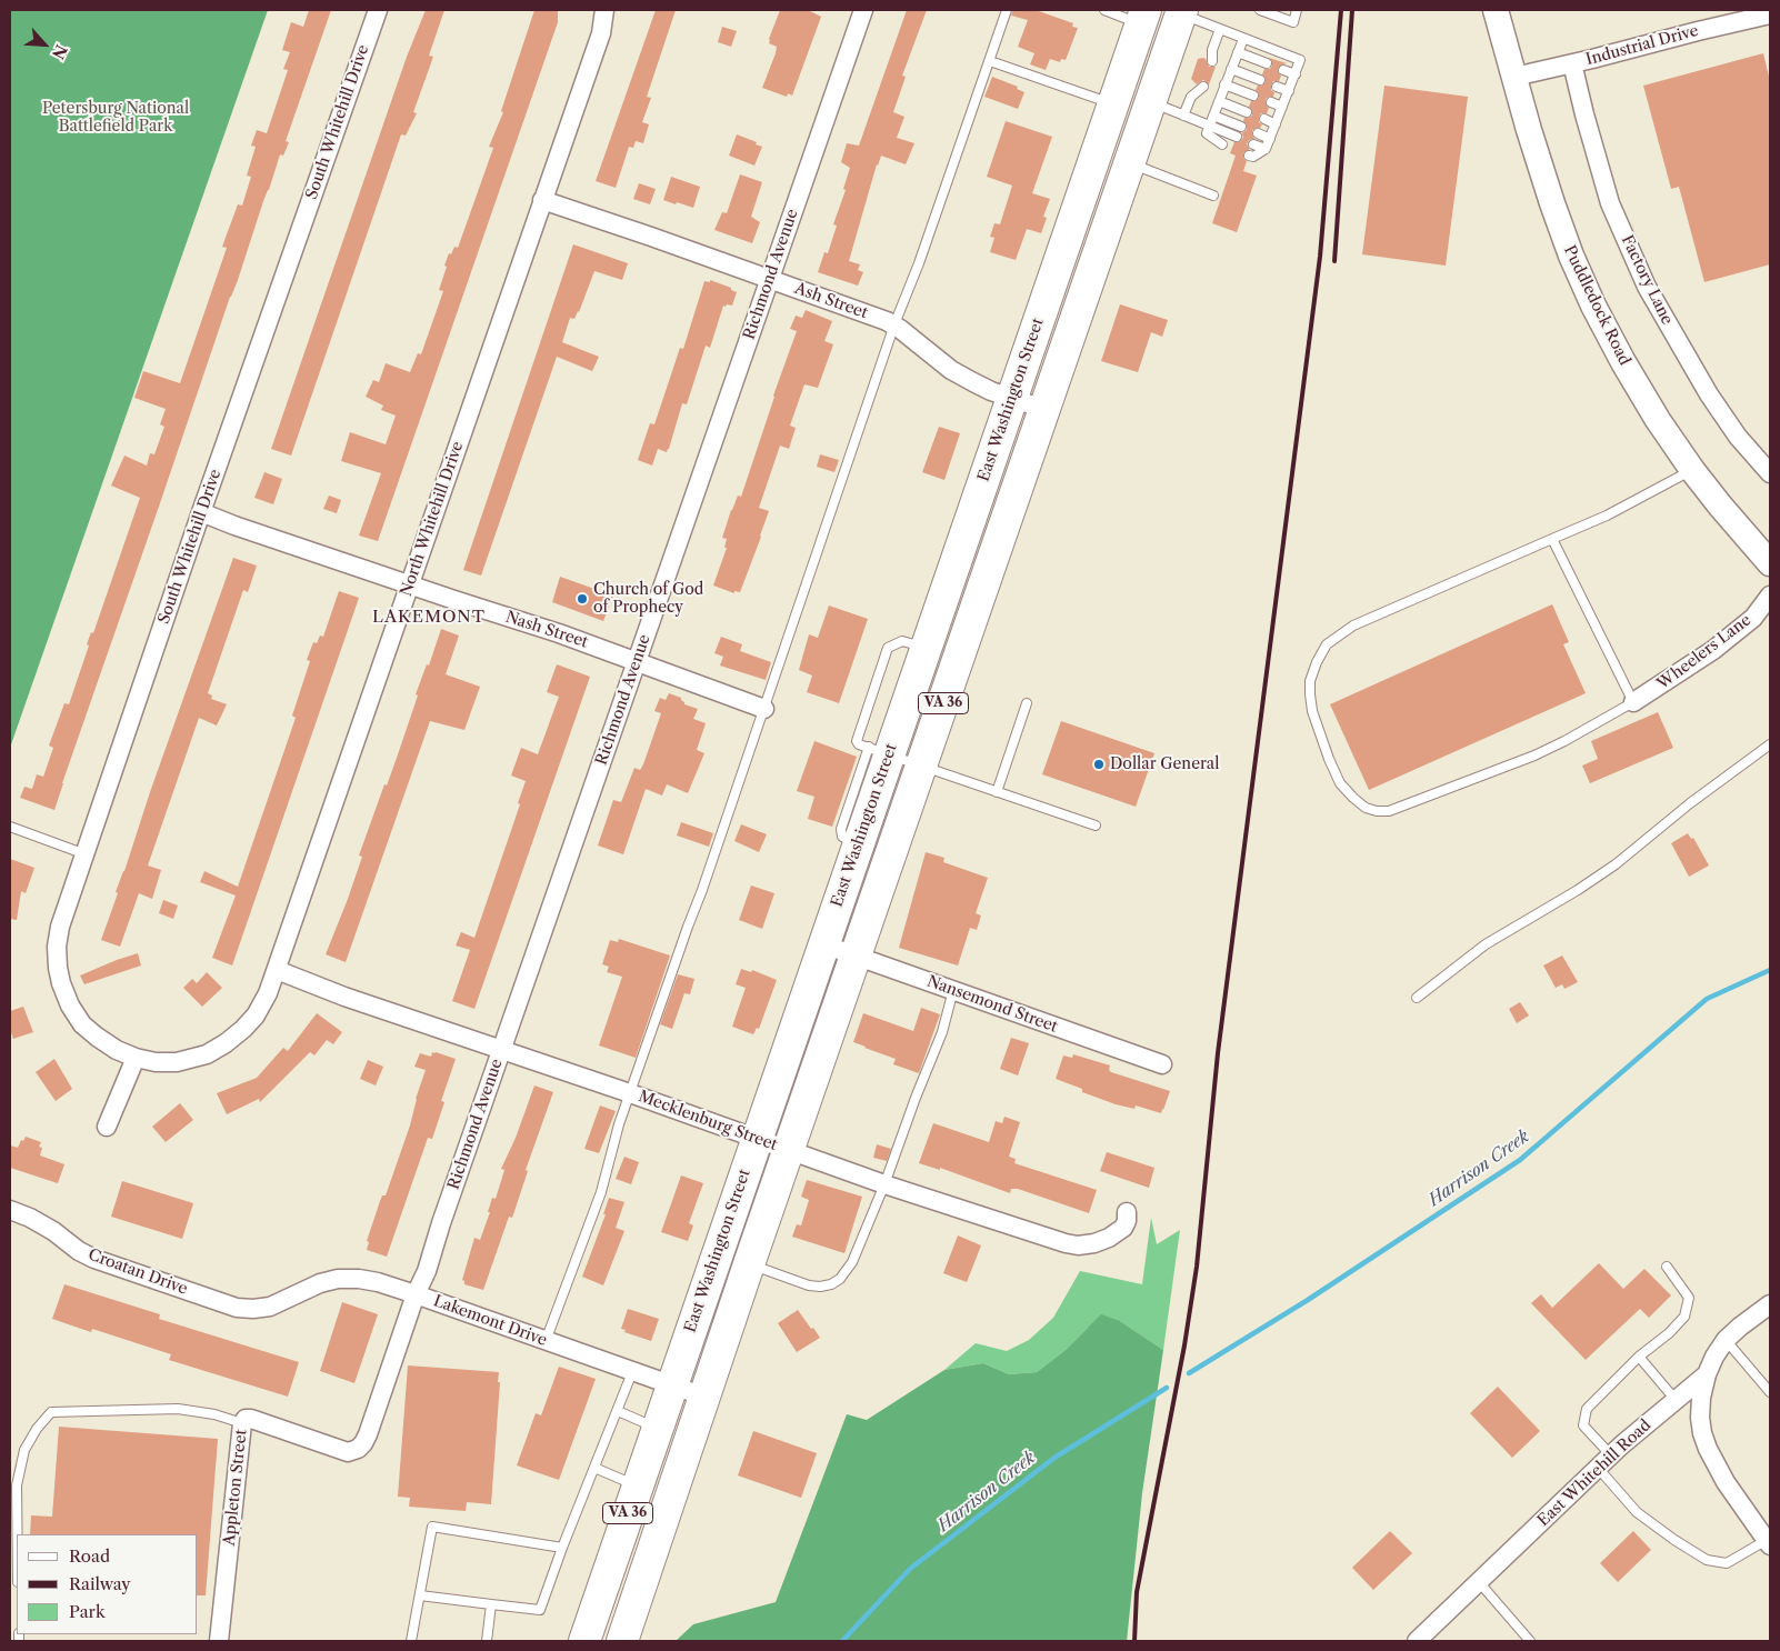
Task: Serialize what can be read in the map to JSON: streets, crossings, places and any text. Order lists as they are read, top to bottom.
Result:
{
  "streets": {
    "highway": ["East Washington Street", "VA 36"],
    "main road": ["Puddledock Road"],
    "street": [
      "Industrial Drive",
      "South Whitehill Drive",
      "Richmond Avenue",
      "Factory Lane",
      "Ash Street",
      "North Whitehill Drive",
      "Nash Street",
      "Wheelers Lane",
      "Nansemond Street",
      "Mecklenburg Street",
      "Croatan Drive",
      "Lakemont Drive",
      "East Whitehill Road",
      "Appleton Street"
    ]
  },
  "crossings": [
    ["Industrial Drive", "Factory Lane"],
    ["Industrial Drive", "Puddledock Road"],
    ["South Whitehill Drive", "North Whitehill Drive"],
    ["South Whitehill Drive", "Nash Street"],
    ["Richmond Avenue", "Ash Street"],
    ["Richmond Avenue", "Nash Street"],
    ["Richmond Avenue", "Mecklenburg Street"],
    ["Richmond Avenue", "Lakemont Drive"],
    ["Richmond Avenue", "Appleton Street"],
    ["Ash Street", "East Washington Street"],
    ["Ash Street", "North Whitehill Drive"],
    ["Ash Street", "VA 36"],
    ["East Washington Street", "Nansemond Street"],
    ["East Washington Street", "Mecklenburg Street"],
    ["East Washington Street", "Lakemont Drive"],
    ["North Whitehill Drive", "Nash Street"],
    ["North Whitehill Drive", "Mecklenburg Street"],
    ["VA 36", "Nansemond Street"],
    ["VA 36", "Mecklenburg Street"],
    ["VA 36", "Lakemont Drive"],
    ["Croatan Drive", "Lakemont Drive"],
    ["Lakemont Drive", "Appleton Street"]
  ],
  "districts": ["LAKEMONT"],
  "water": ["Harrison Creek"],
  "parks": ["Petersburg National Battlefield Park"],
  "places": ["Church of God of Prophecy", "Dollar General"],
  "legend": ["Road", "Railway", "Park"],
  "north": "bottom right"
}
